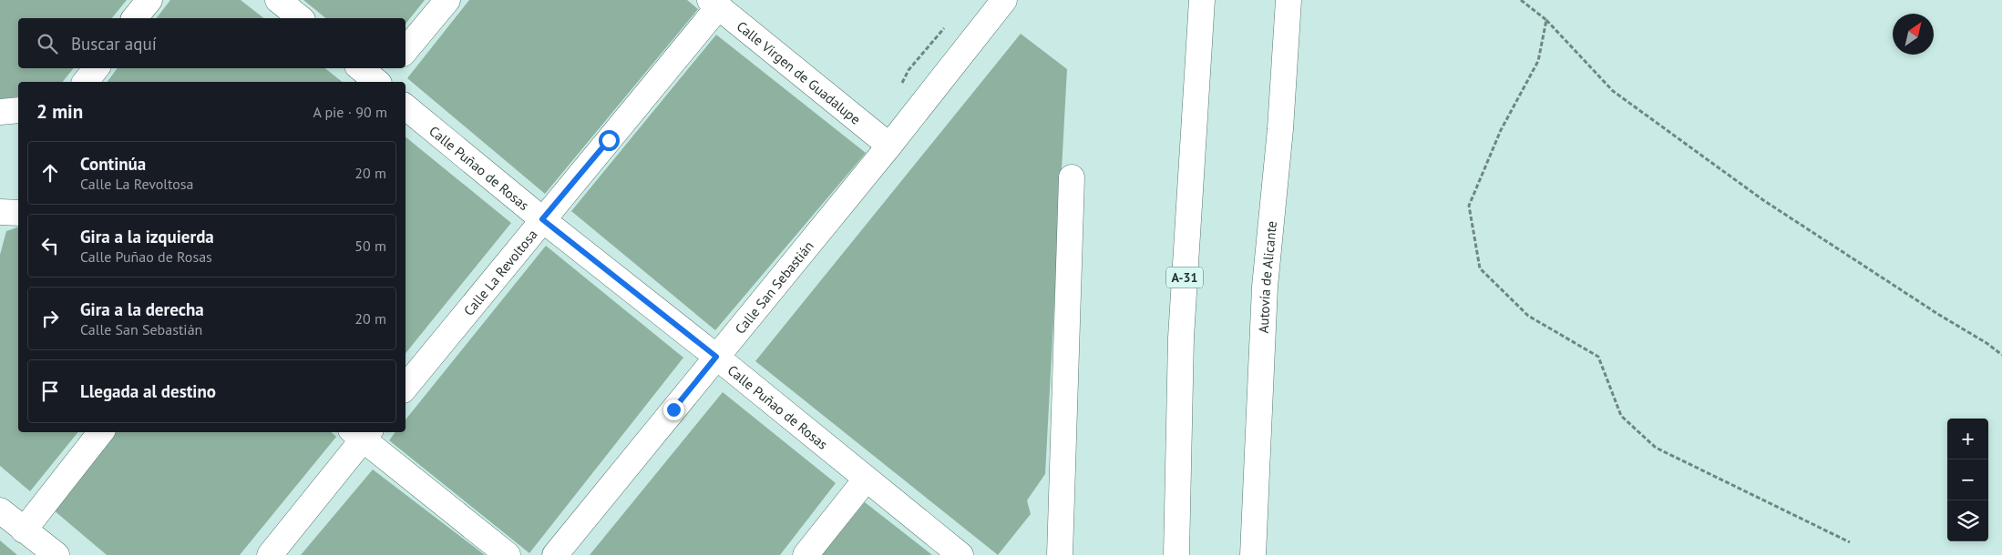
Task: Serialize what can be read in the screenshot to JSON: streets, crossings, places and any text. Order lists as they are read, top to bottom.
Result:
{
  "streets": {
    "main road": [
      "Calle Virgen de Guadalupe",
      "Calle Puñao de Rosas",
      "Calle La Revoltosa",
      "A-31",
      "Autovía de Alicante",
      "Calle San Sebastián"
    ]
  },
  "crossings": [
    ["Calle Virgen de Guadalupe", "Calle La Revoltosa"],
    ["Calle Virgen de Guadalupe", "Calle San Sebastián"],
    ["Calle Puñao de Rosas", "Calle La Revoltosa"],
    ["Calle Puñao de Rosas", "Calle San Sebastián"]
  ],
  "north": "top right",
  "page": {
    "search": "Buscar aquí",
    "heading": ["2 min", "A pie · 90 m"],
    "list": [
      ["Continúa", "Calle La Revoltosa", "20 m"],
      ["Gira a la izquierda", "Calle Puñao de Rosas", "50 m"],
      ["Gira a la derecha", "Calle San Sebastián", "20 m"],
      "Llegada al destino"
    ],
    "map_buttons": ["+", "−"]
  }
}
